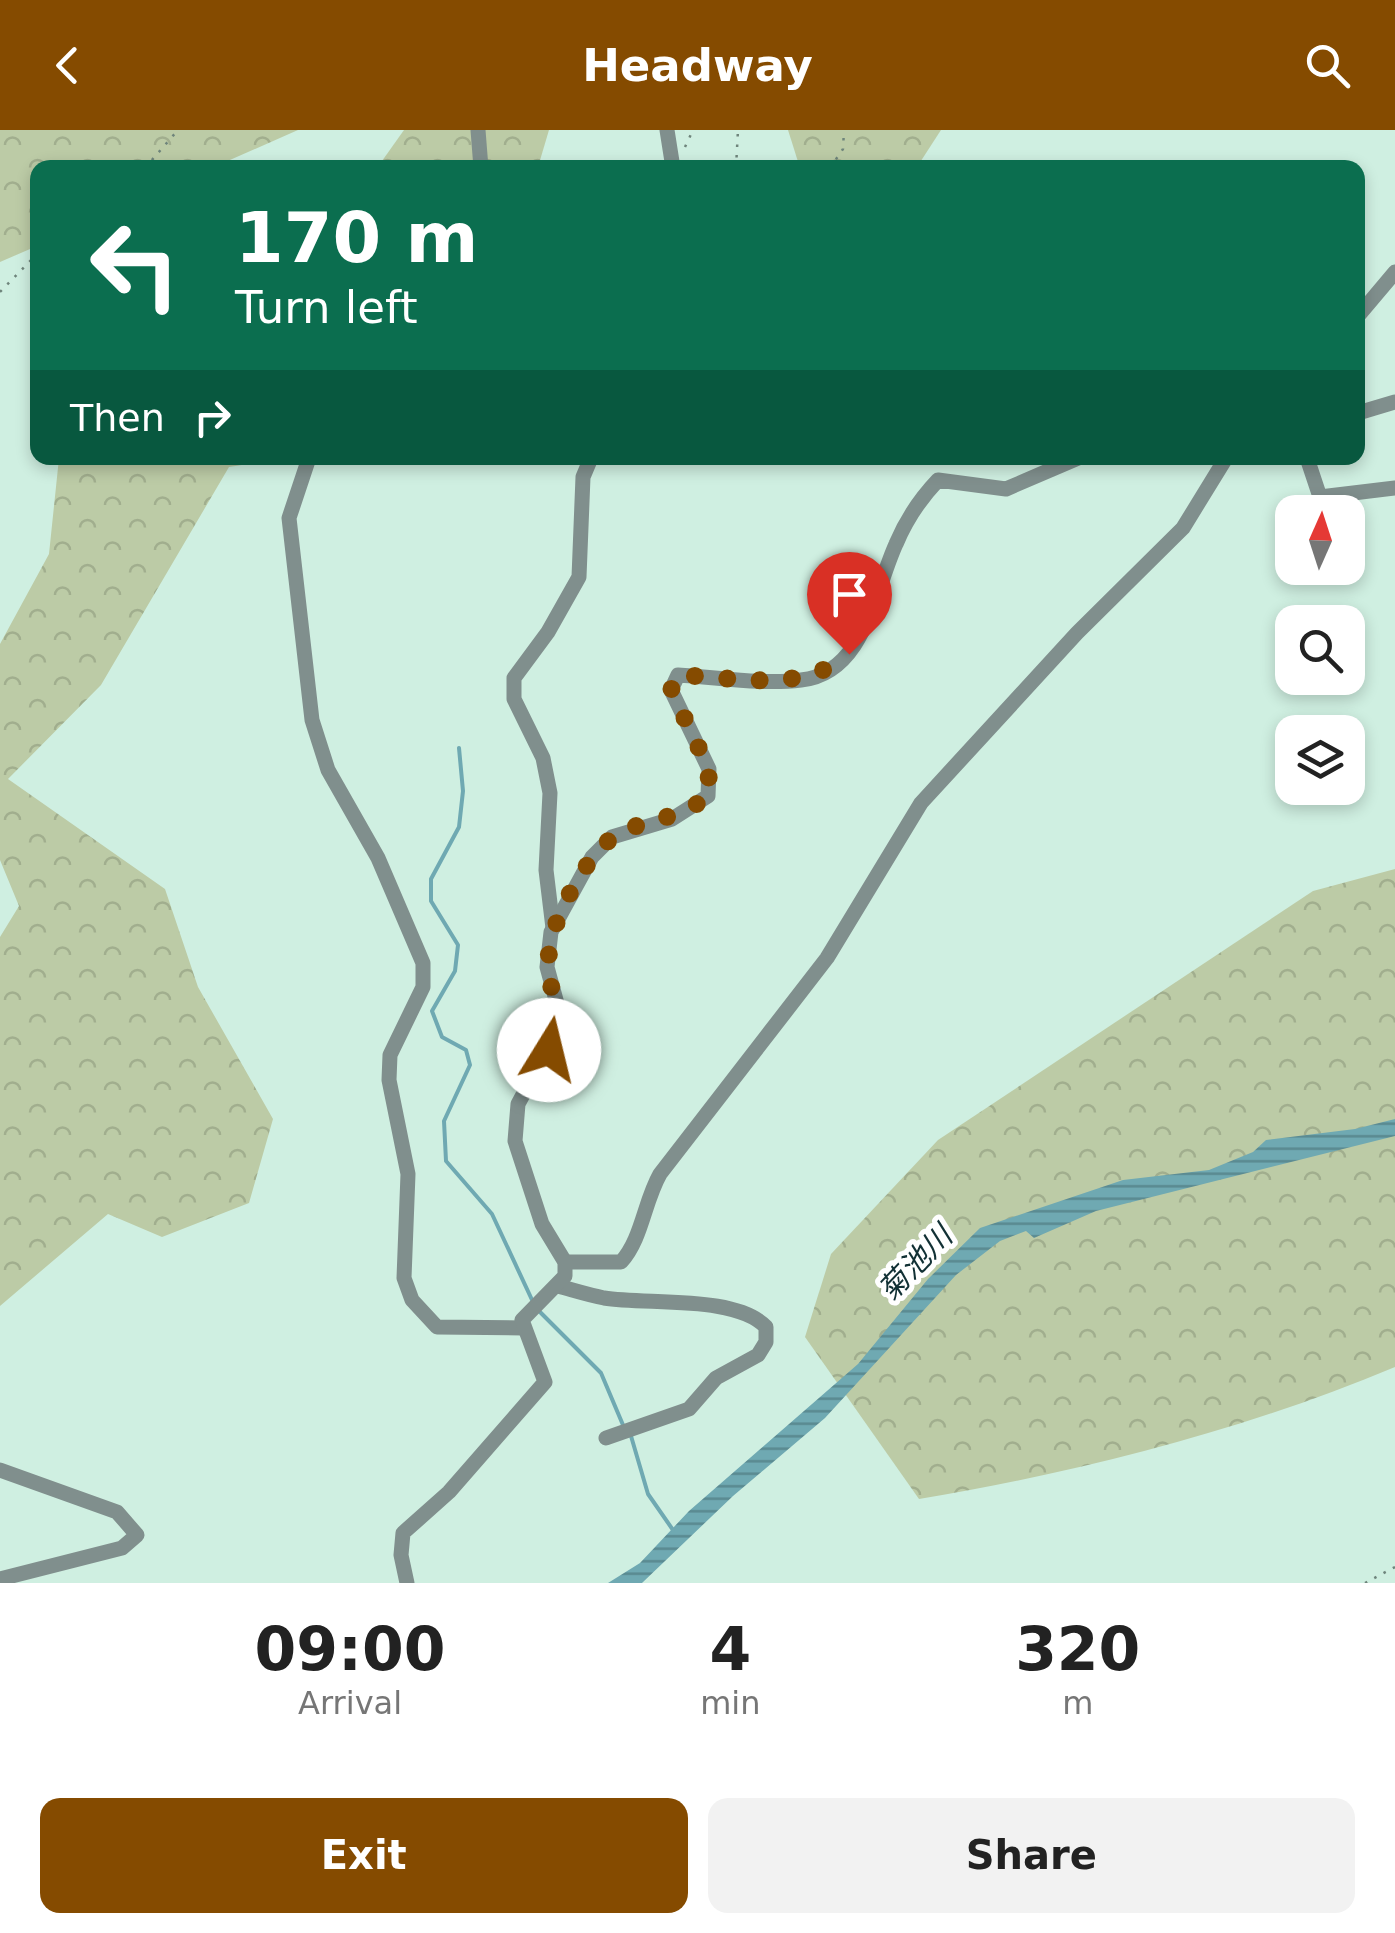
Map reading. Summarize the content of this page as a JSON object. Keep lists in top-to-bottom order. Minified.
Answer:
{"water":["菊池川"],"north":"top","page":{"header":"Headway","turn":["170 m","Turn left"],"then":"Then","eta":["09:00","Arrival","4","min","320","m"],"buttons":["Exit","Share"]}}
